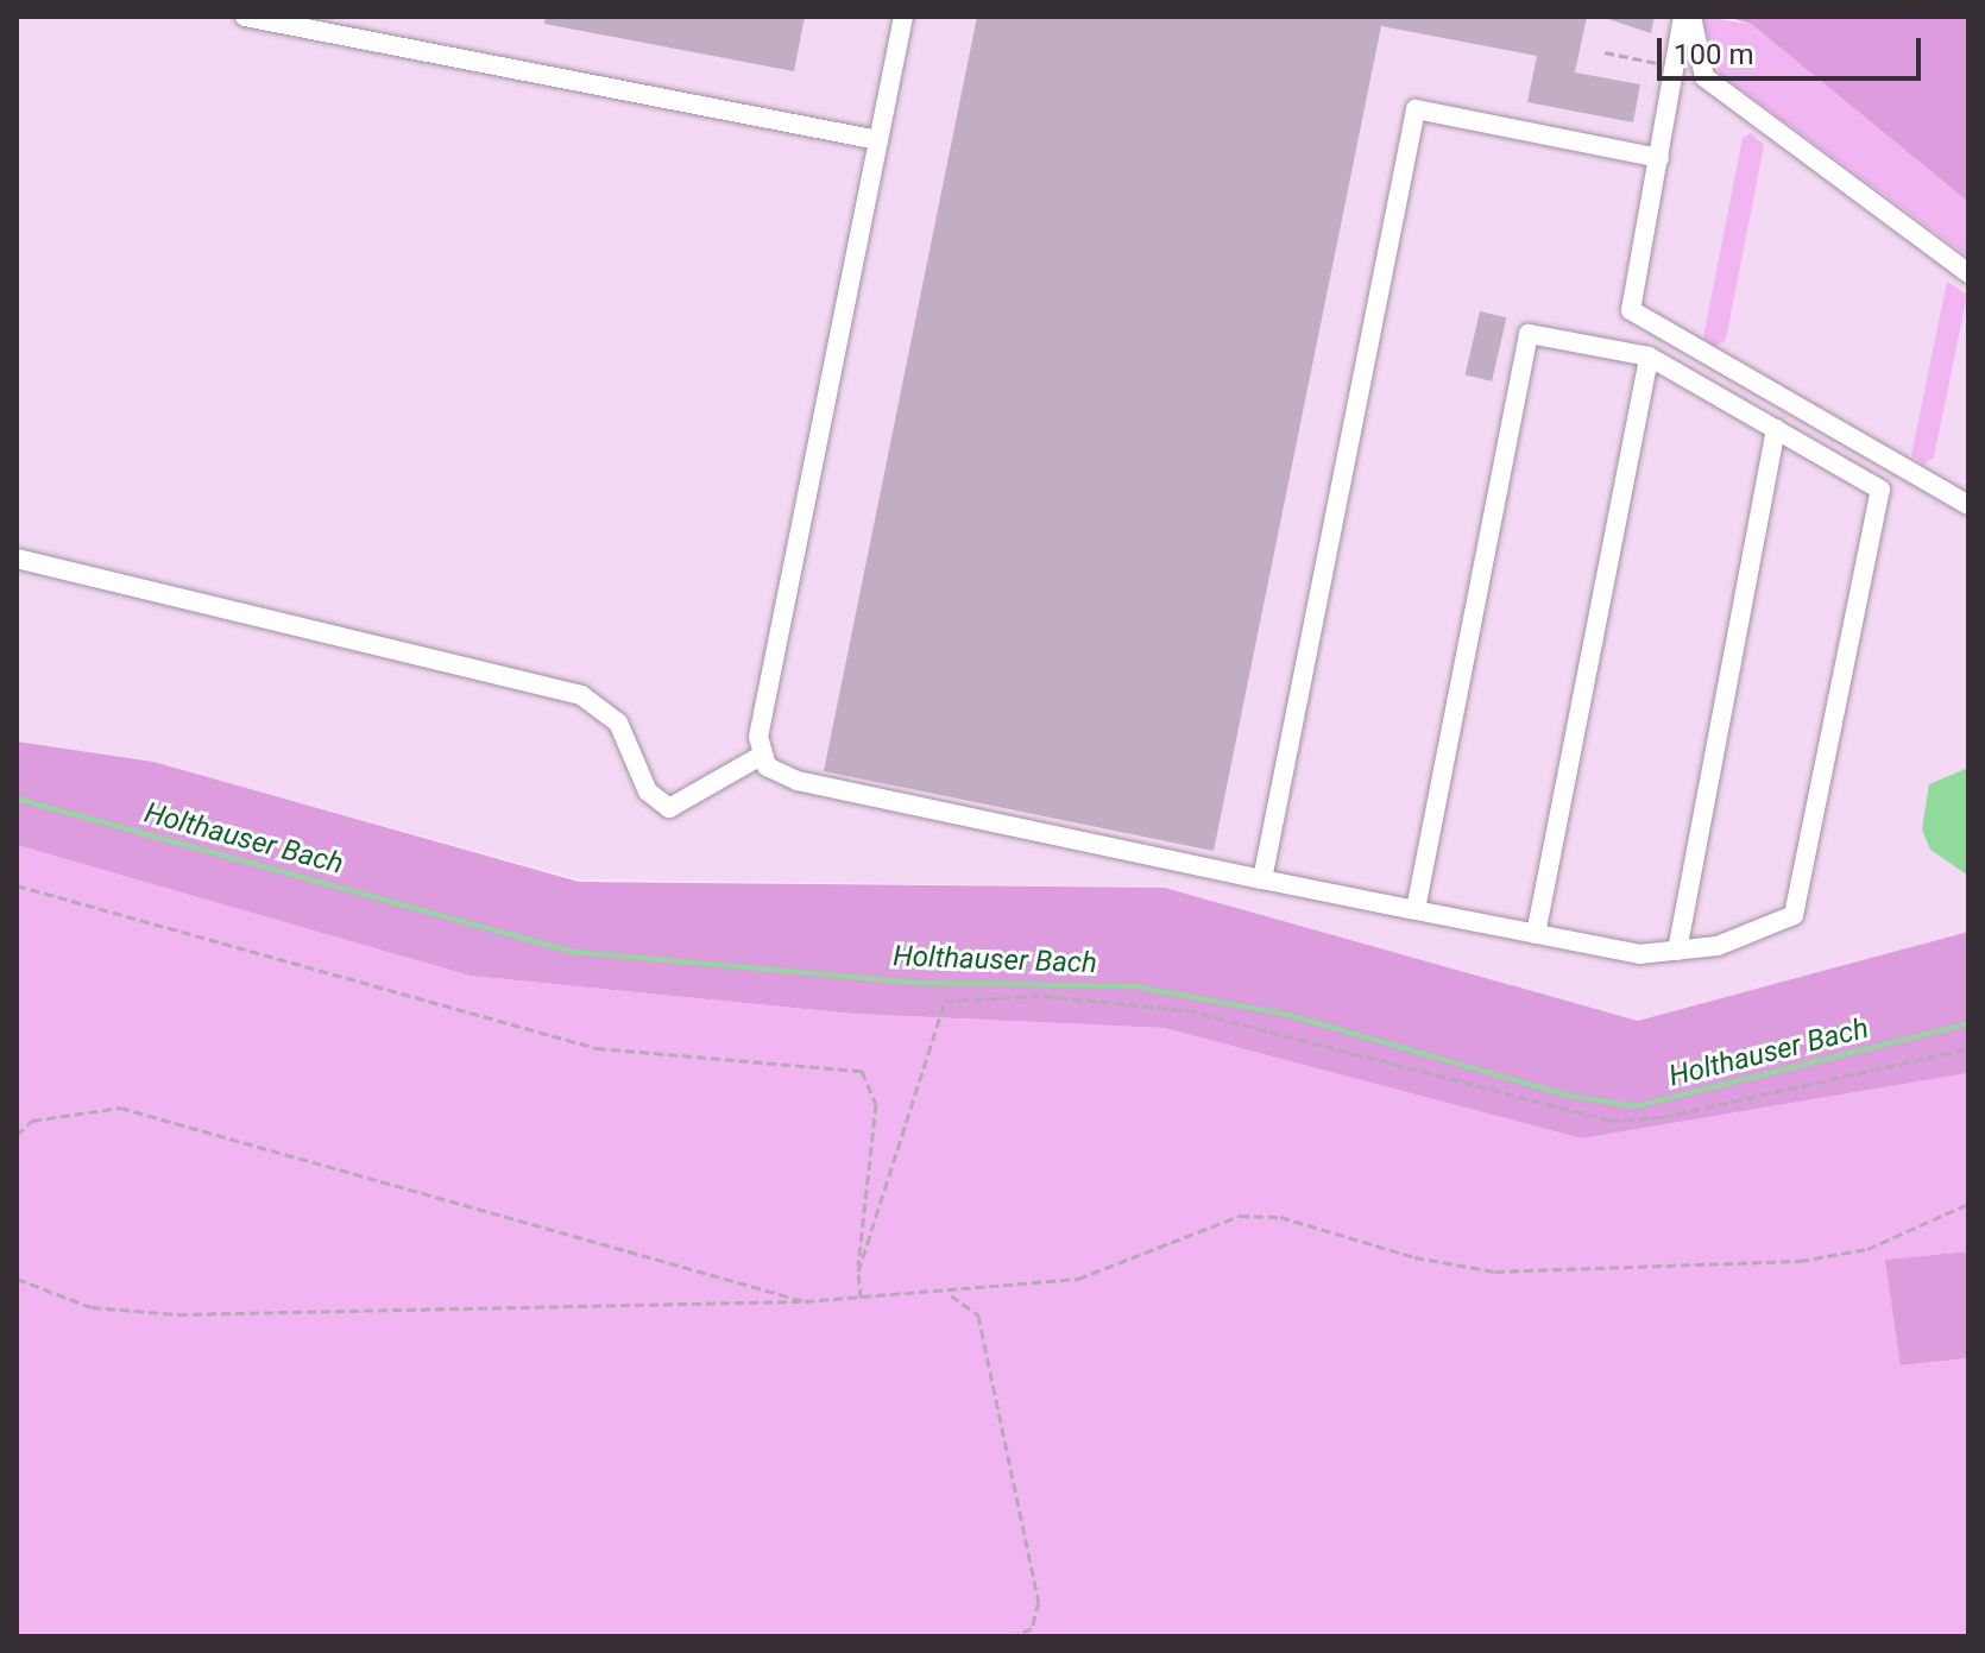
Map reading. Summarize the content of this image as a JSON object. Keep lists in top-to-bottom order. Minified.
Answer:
{"water":["Holthauser Bach"],"scale_bar":"100 m"}
